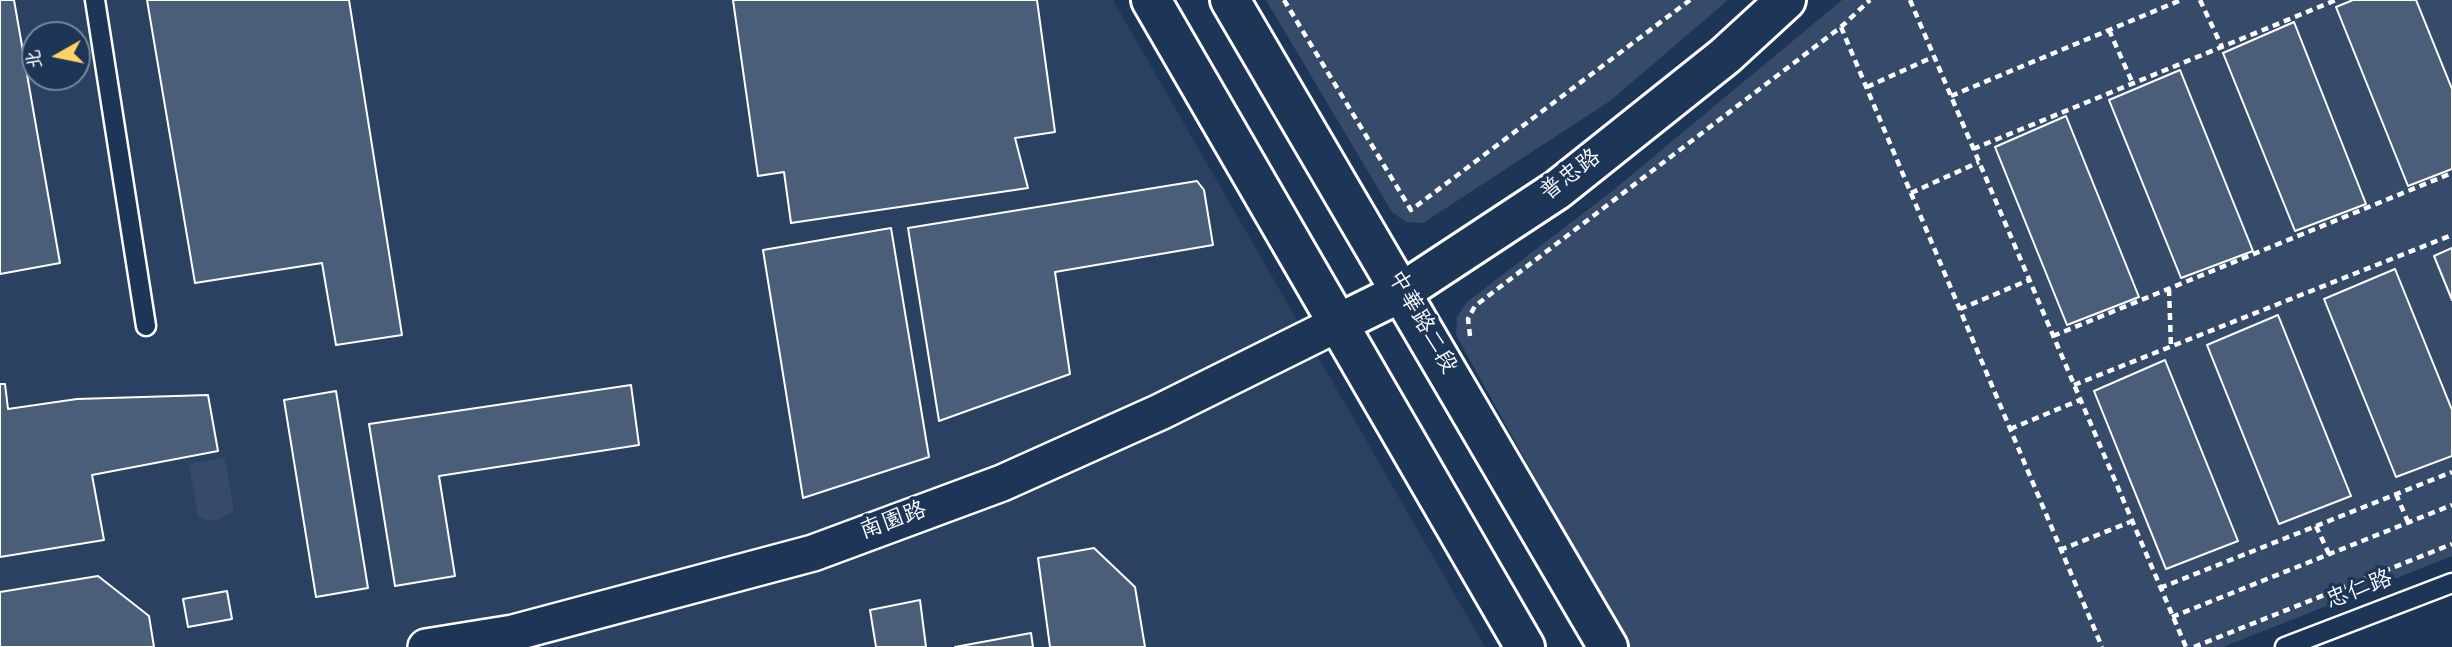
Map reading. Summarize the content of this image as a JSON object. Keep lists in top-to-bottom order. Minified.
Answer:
{"streets":{"main road":["普忠路","中華路二段"],"street":["南園路"],"lane":["忠仁路"]},"crossings":[["普忠路","中華路二段"],["普忠路","南園路"]],"north":"left"}
